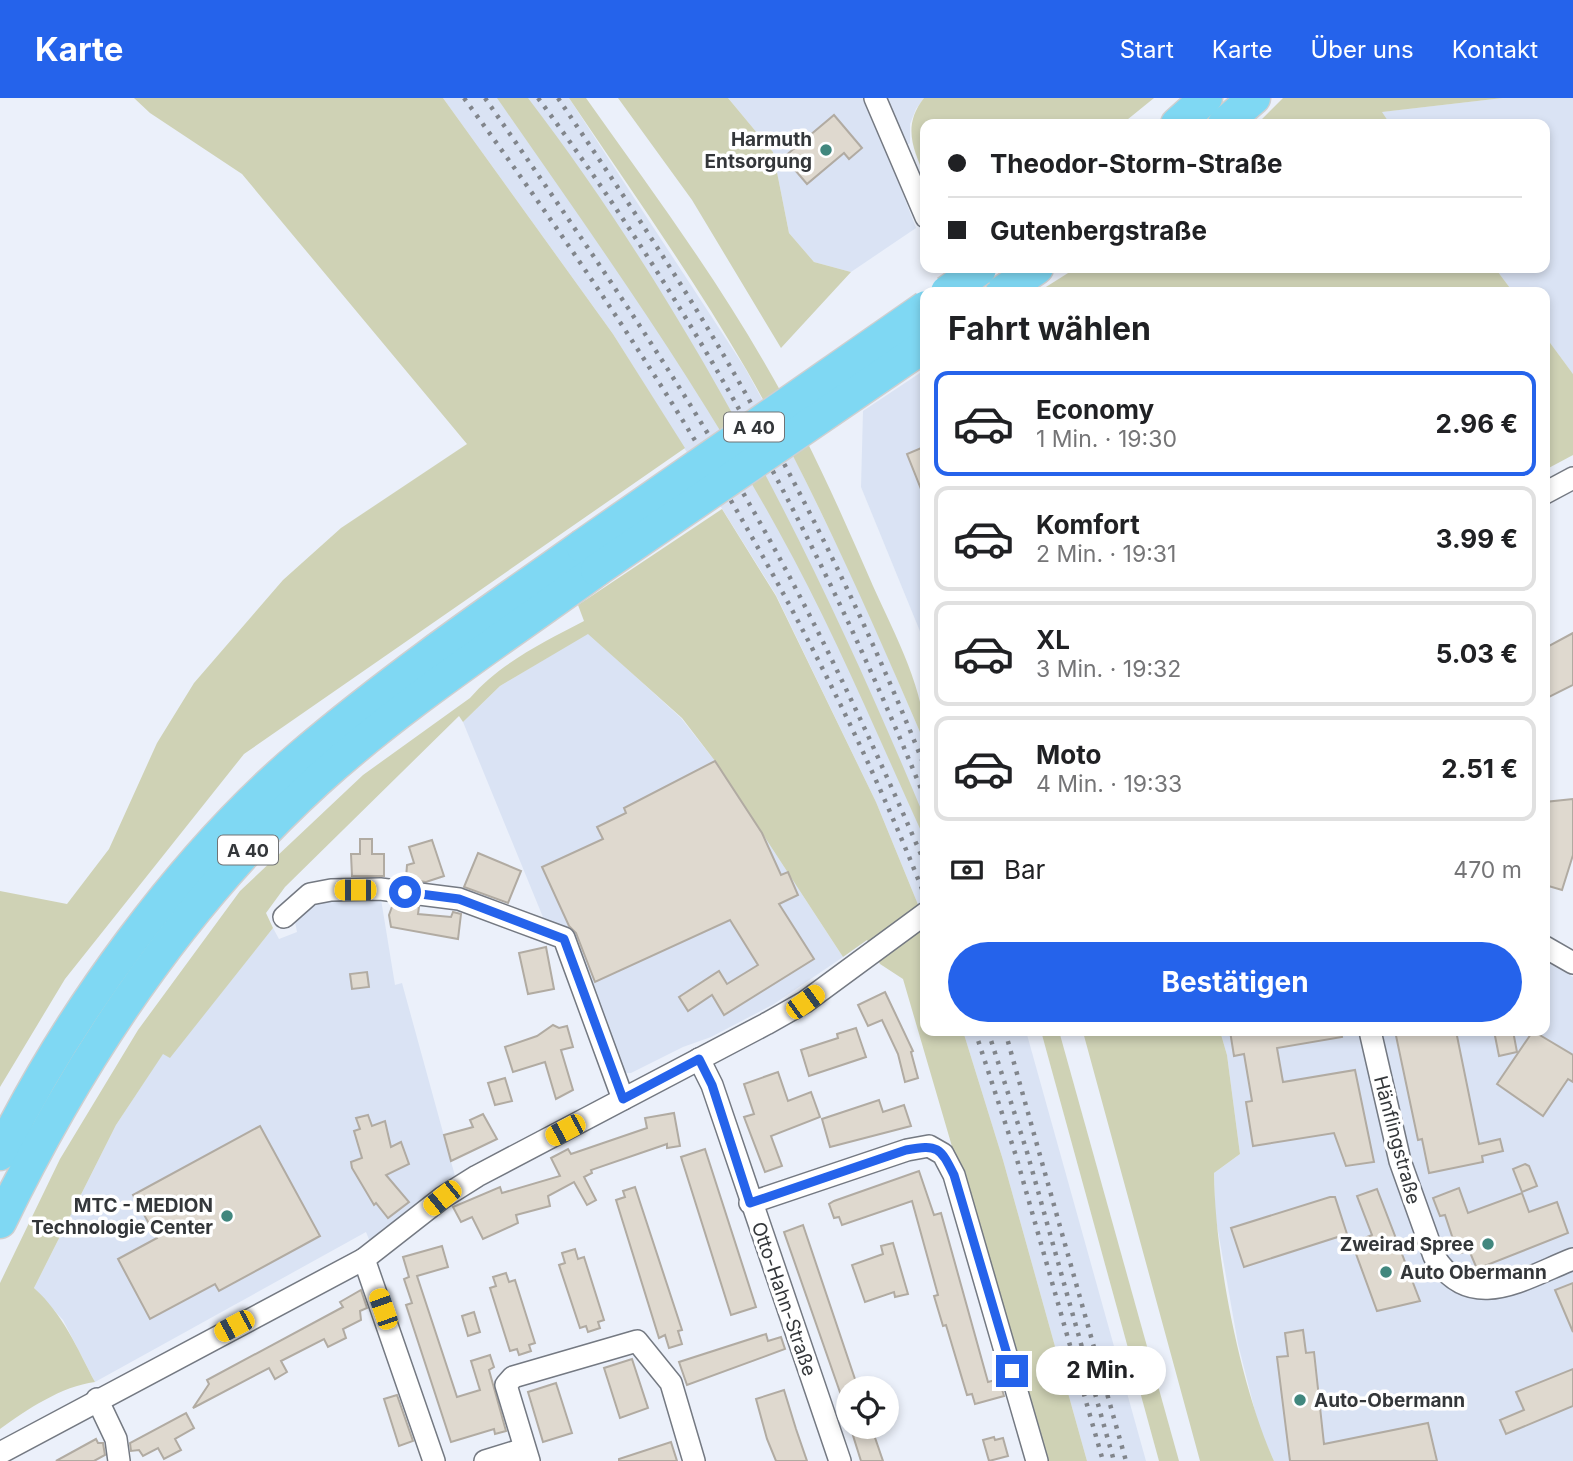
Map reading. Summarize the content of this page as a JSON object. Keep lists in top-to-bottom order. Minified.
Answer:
{"streets":{"highway":["A 40"],"street":["Hänflingstraße","Otto-Hahn-Straße"]},"places":["Harmuth Entsorgung","MTC - MEDION Technologie Center","Zweirad Spree","Auto Obermann","Auto-Obermann"],"page":{"header":"Karte","nav":["Start","Karte","Über uns","Kontakt"],"banner":["Theodor-Storm-Straße","Gutenbergstraße"],"heading":"Fahrt wählen","list":[{"name":"Economy","note":"1 Min. · 19:30","value":"2.96 €"},{"name":"Komfort","note":"2 Min. · 19:31","value":"3.99 €"},{"name":"XL","note":"3 Min. · 19:32","value":"5.03 €"},{"name":"Moto","note":"4 Min. · 19:33","value":"2.51 €"}],"pay":["Bar","470 m"],"buttons":"Bestätigen","bubble":"2 Min."}}
